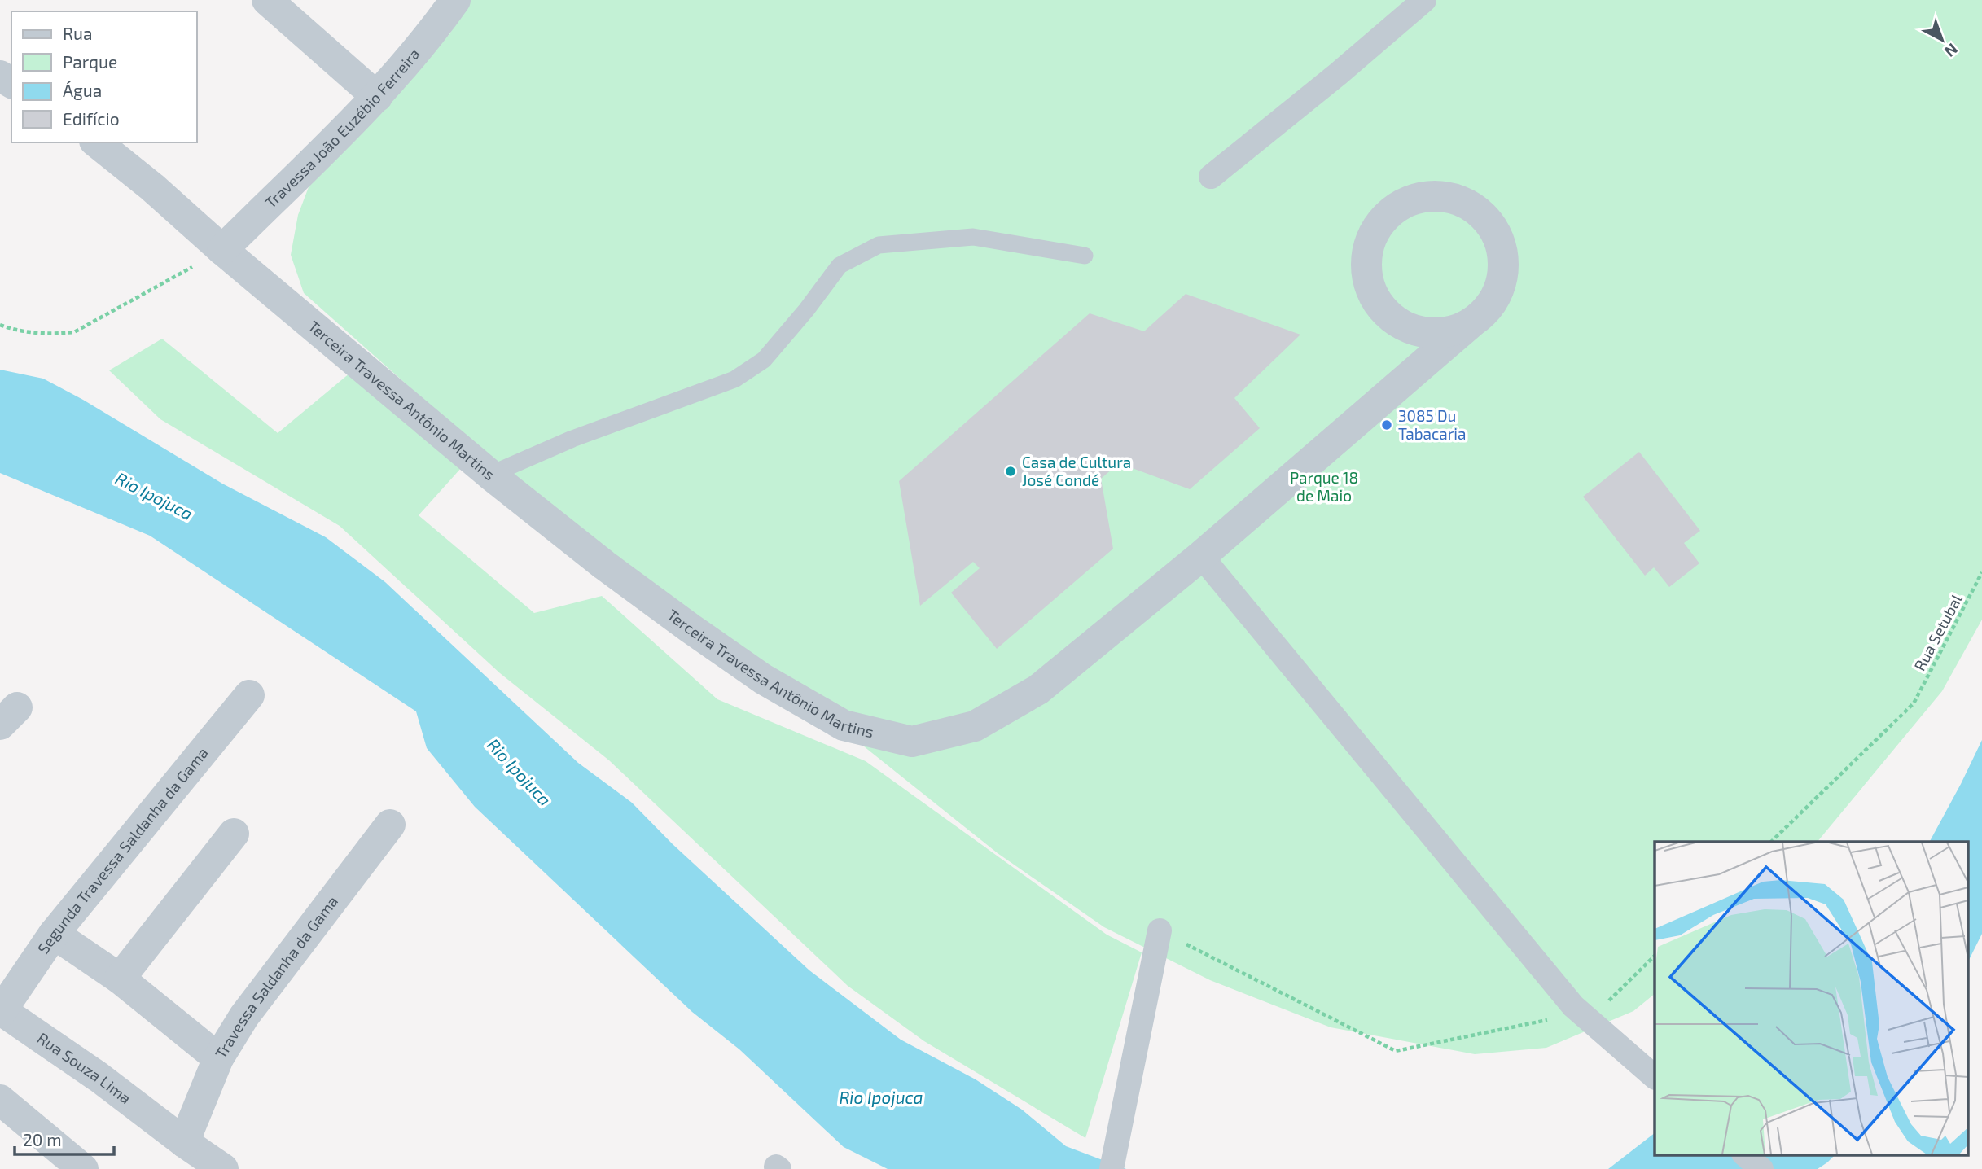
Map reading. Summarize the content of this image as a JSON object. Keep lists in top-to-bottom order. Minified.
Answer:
{"streets":{"street":["Travessa João Euzébio Ferreira","Terceira Travessa Antônio Martins","Segunda Travessa Saldanha da Gama","Travessa Saldanha da Gama","Rua Souza Lima"],"path":["Rua Setubal"]},"crossings":[["Travessa João Euzébio Ferreira","Terceira Travessa Antônio Martins"],["Segunda Travessa Saldanha da Gama","Rua Souza Lima"],["Travessa Saldanha da Gama","Rua Souza Lima"]],"water":["Rio Ipojuca"],"parks":["Parque 18 de Maio"],"places":["3085 Du Tabacaria","Casa de Cultura José Condé"],"legend":["Rua","Parque","Água","Edifício"],"scale_bar":"20 m","north":"bottom right"}
